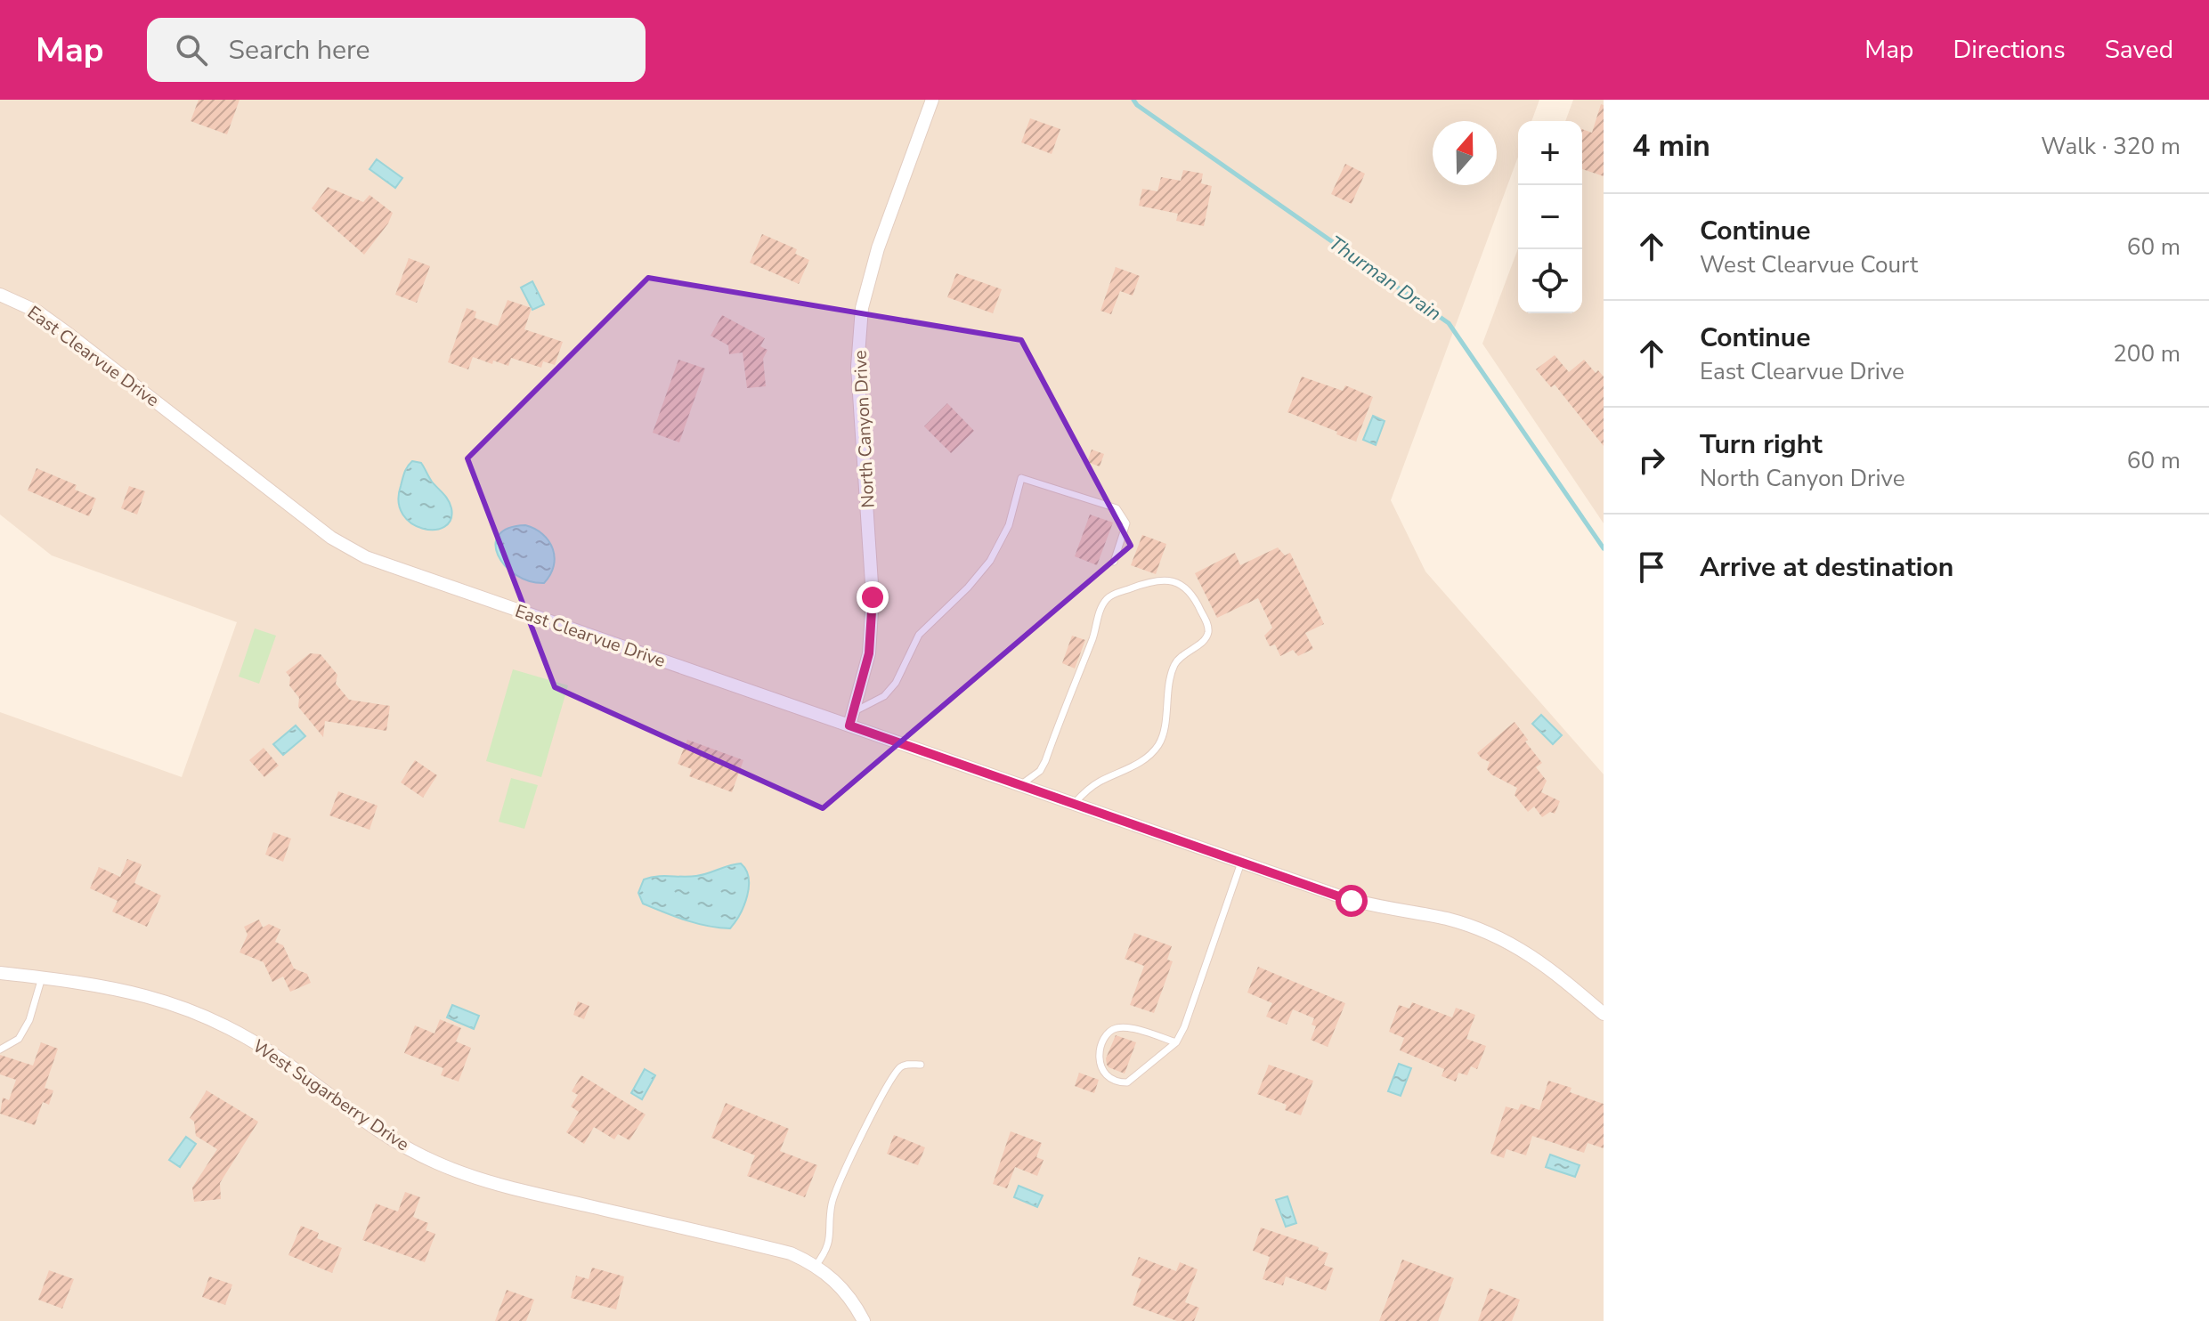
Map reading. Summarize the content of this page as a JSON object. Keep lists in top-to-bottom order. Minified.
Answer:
{"streets":{"street":["East Clearvue Drive","North Canyon Drive","West Sugarberry Drive"]},"crossings":[["East Clearvue Drive","North Canyon Drive"]],"water":["Thurman Drain"],"north":"top","page":{"header":"Map","search":"Search here","nav":["Map","Directions","Saved"],"heading":["4 min","Walk · 320 m"],"map_buttons":["+","−"],"list":[["Continue","West Clearvue Court","60 m"],["Continue","East Clearvue Drive","200 m"],["Turn right","North Canyon Drive","60 m"],"Arrive at destination"]}}
